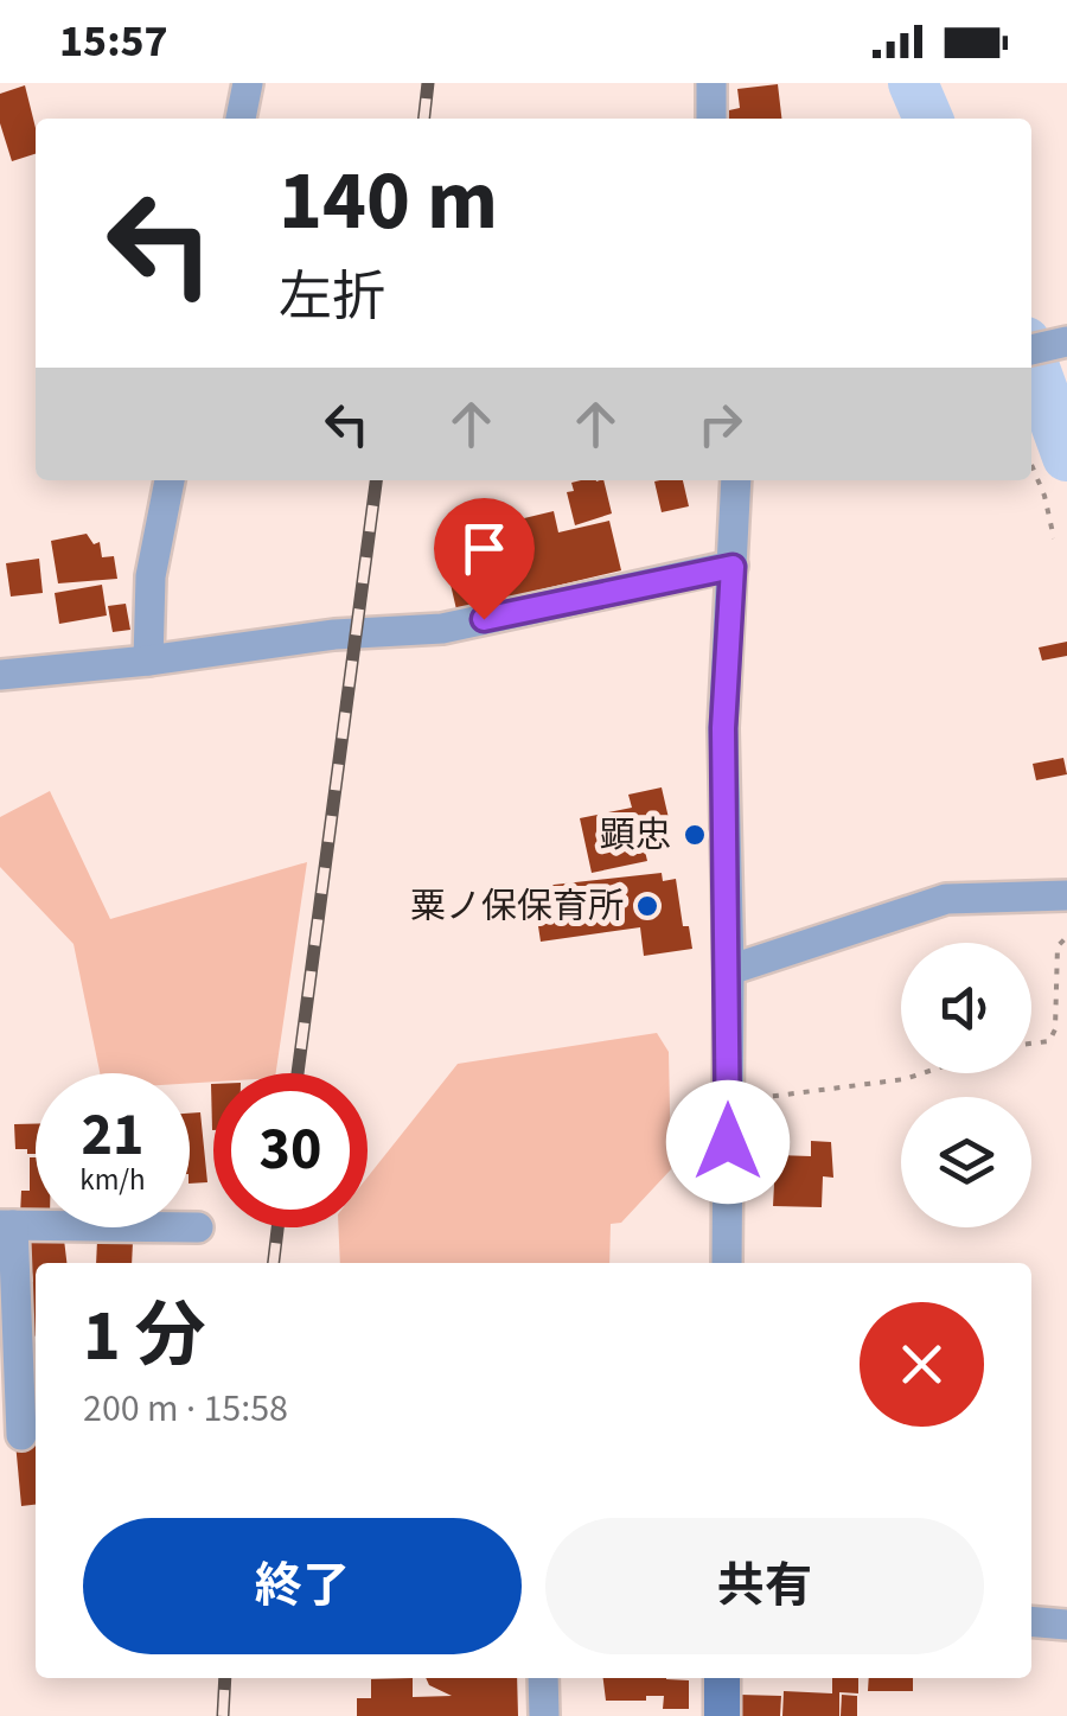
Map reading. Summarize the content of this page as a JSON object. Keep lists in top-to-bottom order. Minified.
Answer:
{"places":["顕忠","粟ノ保保育所"],"page":{"status":"15:57","turn":["140 m","左折"],"speed":"21 km/h","limit":"30","heading":["1 分","200 m · 15:58"],"buttons":["終了","共有"]}}
